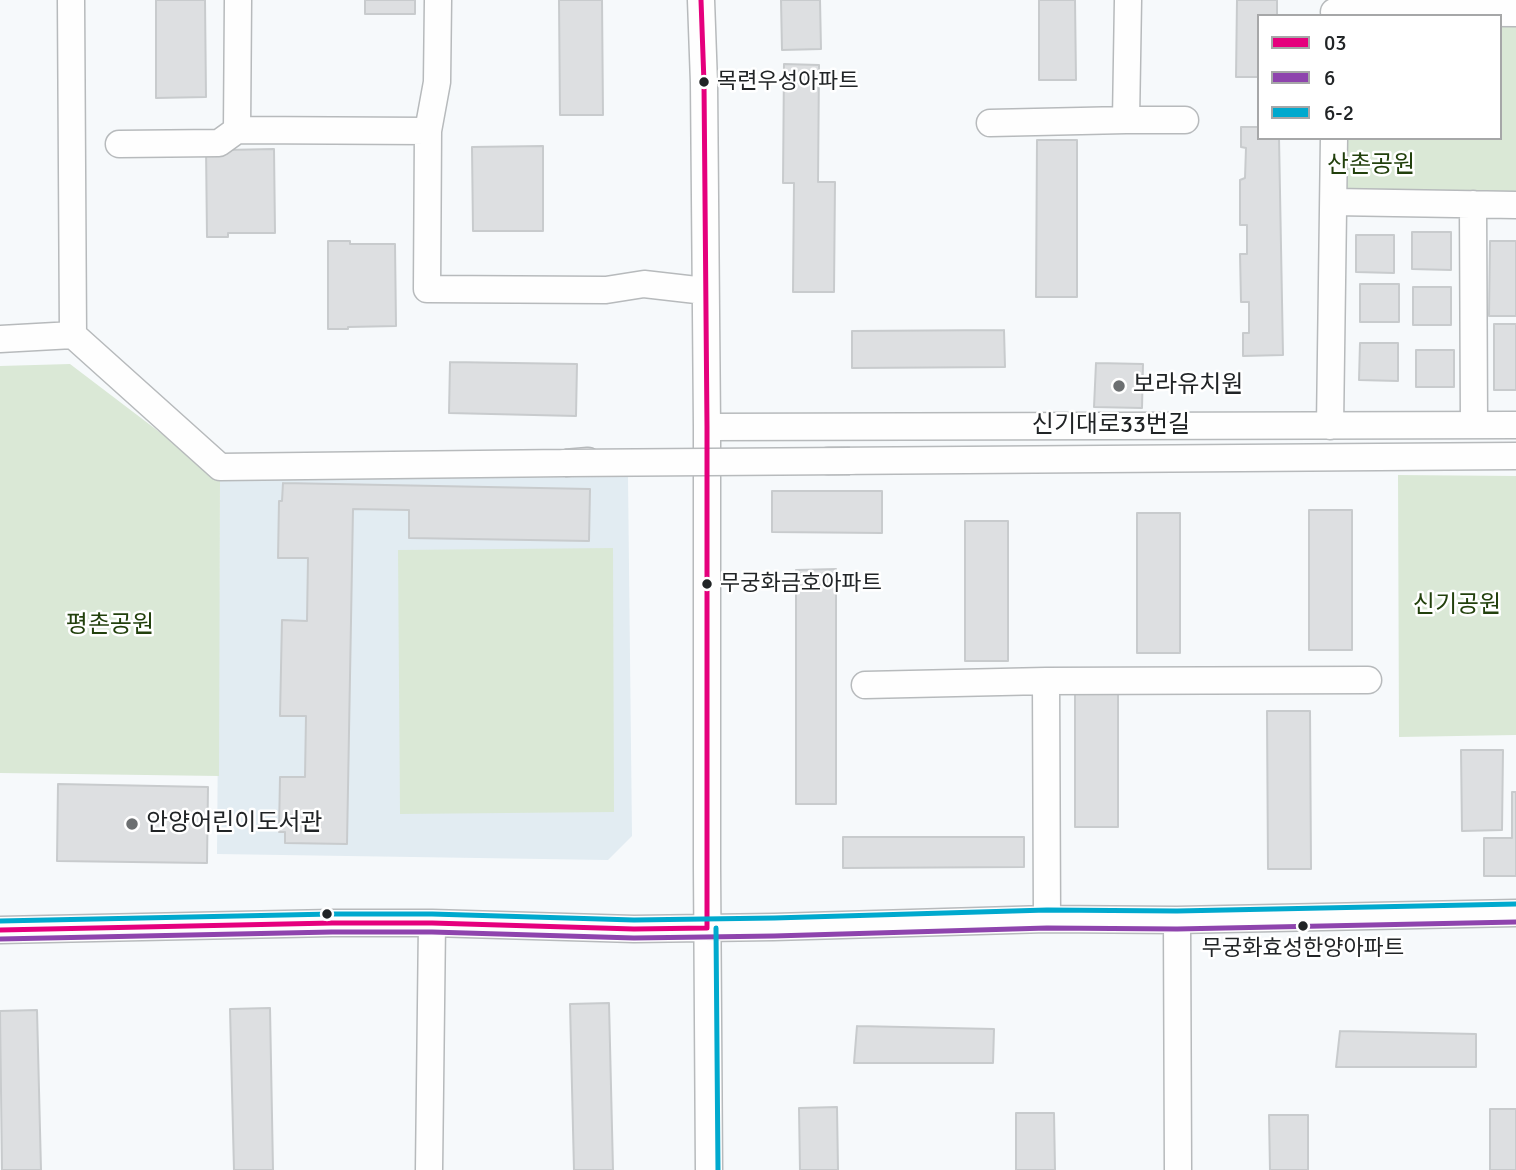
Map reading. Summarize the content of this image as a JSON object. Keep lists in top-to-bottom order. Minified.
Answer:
{"streets":{"street":["신기대로33번길"]},"parks":["산촌공원","신기공원","평촌공원"],"places":["목련우성아파트","보라유치원","무궁화금호아파트","안양어린이도서관","무궁화효성한양아파트"],"lines":["transit line 03","transit line 6-2","transit line 6"],"legend":["03","6","6-2"]}
